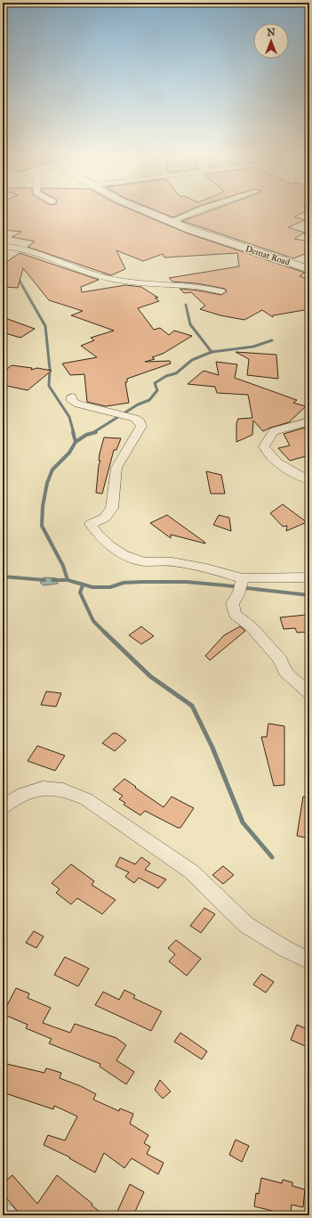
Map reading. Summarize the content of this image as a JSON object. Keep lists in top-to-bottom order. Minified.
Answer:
{"streets":{"street":["Demat Road"]},"north":"top"}
